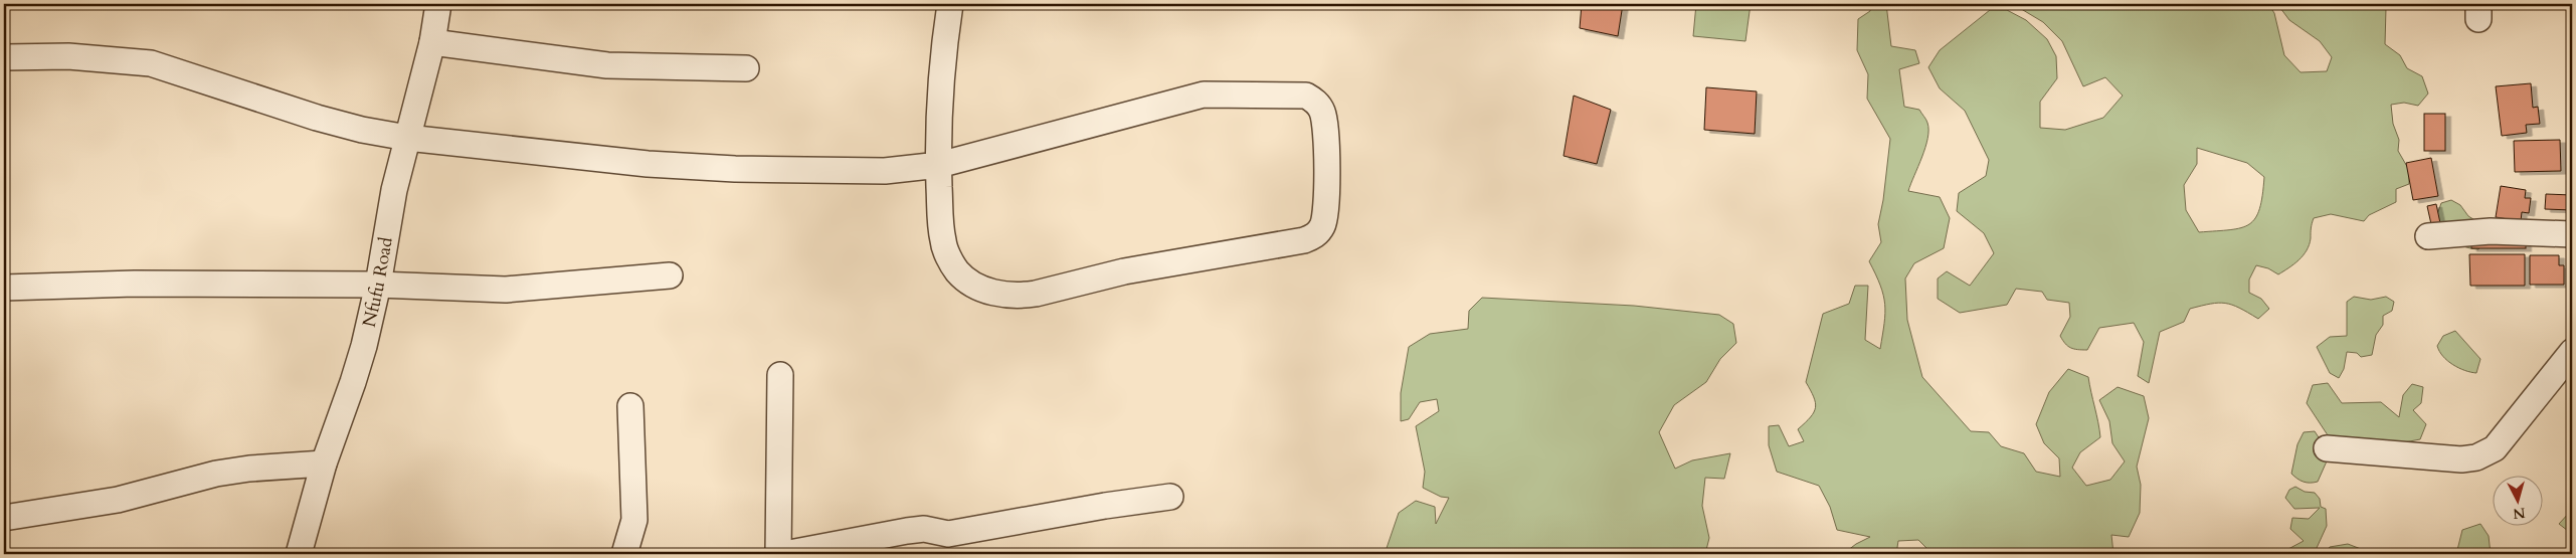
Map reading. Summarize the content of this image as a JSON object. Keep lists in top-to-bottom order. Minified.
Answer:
{"streets":{"street":["Nfufu Road"]},"north":"bottom"}
